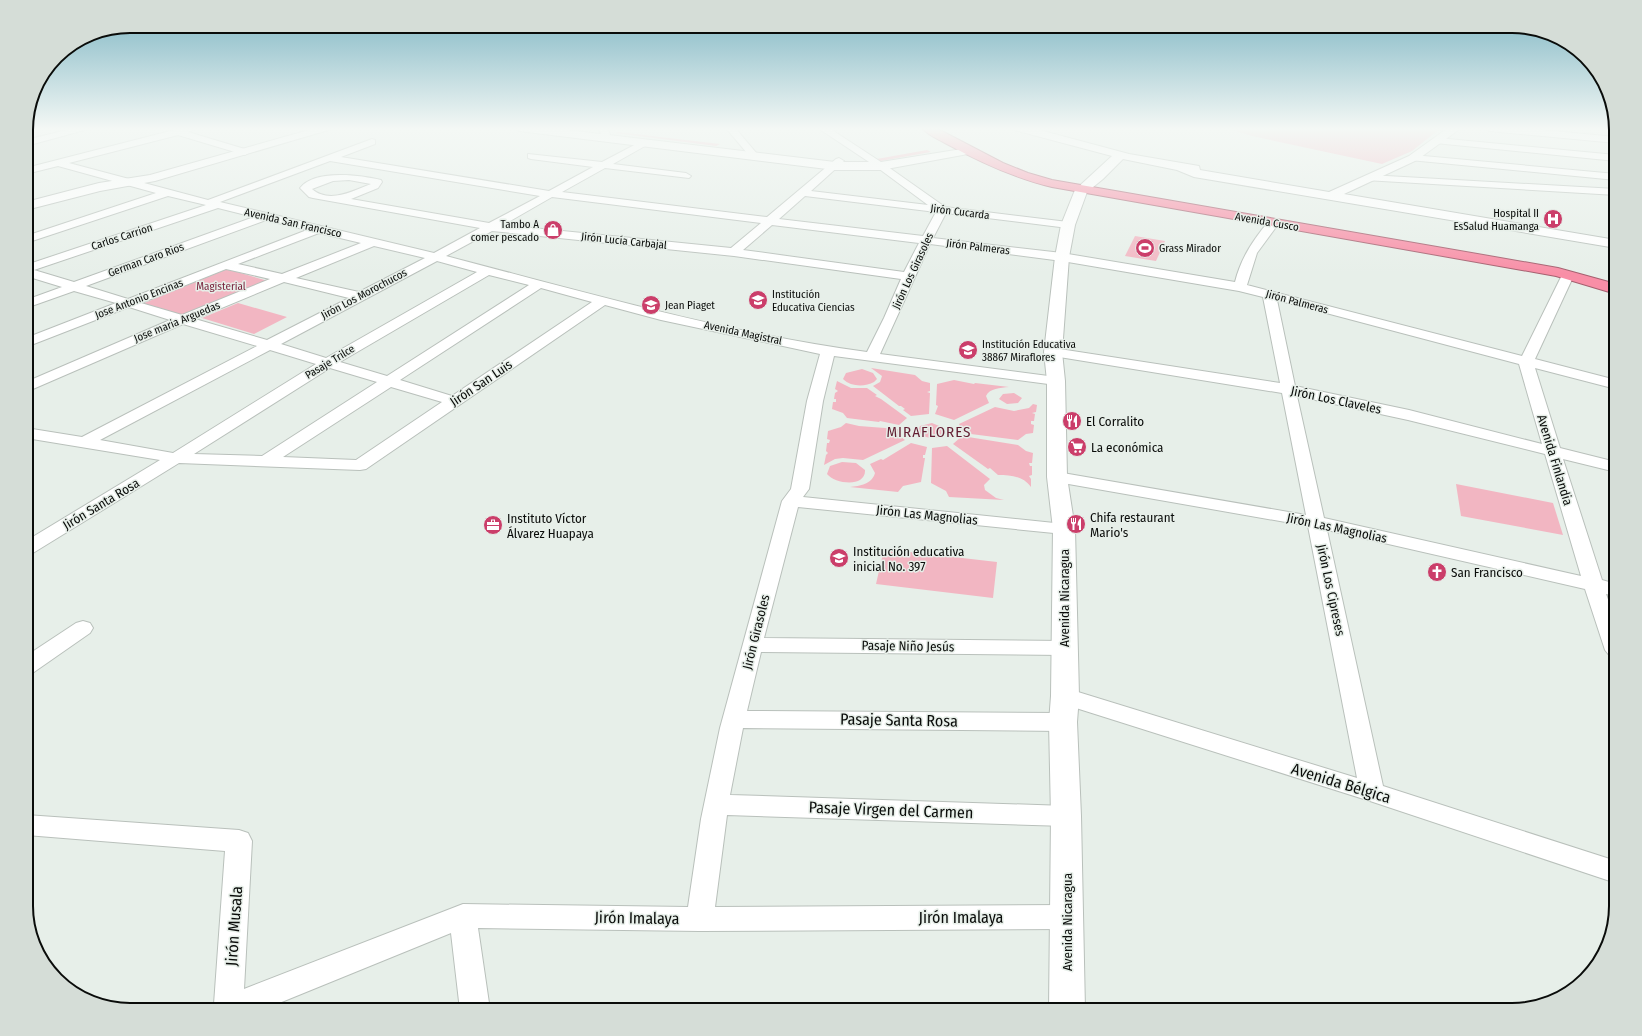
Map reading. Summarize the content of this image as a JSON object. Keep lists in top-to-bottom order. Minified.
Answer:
{"streets":{"highway":["Avenida Cusco"],"street":["Jirón Cucarda","Avenida San Francisco","Carlos Carrion","Jirón Lucía Carbajal","Jirón Palmeras","German Caro Rios","Jirón Los Girasoles","Jirón Los Morochucos","Jose Antonio Encinas","Jose maria Arguedas","Avenida Magistral","Pasaje Trilce","Jirón San Luis","Jirón Los Claveles","Avenida Finlandia","Jirón Santa Rosa","Jirón Las Magnolias","Jirón Los Cipreses","Avenida Nicaragua","Jirón Girasoles","Pasaje Niño Jesús","Pasaje Santa Rosa","Avenida Bélgica","Pasaje Virgen del Carmen","Jirón Imalaya","Jirón Musala"]},"crossings":[["Jirón Cucarda","Jirón Los Girasoles"],["Jirón Cucarda","Avenida Nicaragua"],["Avenida Cusco","Avenida Nicaragua"],["Avenida San Francisco","Carlos Carrion"],["Avenida San Francisco","German Caro Rios"],["Avenida San Francisco","Jirón Los Morochucos"],["Avenida San Francisco","Jose Antonio Encinas"],["Avenida San Francisco","Jose maria Arguedas"],["Avenida San Francisco","Avenida Magistral"],["Jirón Lucía Carbajal","Jirón Los Girasoles"],["Jirón Lucía Carbajal","Jirón Los Morochucos"],["Jirón Palmeras","Jirón Los Girasoles"],["Jirón Palmeras","Jirón Los Morochucos"],["Jirón Palmeras","Avenida Finlandia"],["Jirón Palmeras","Jirón Los Cipreses"],["Jirón Palmeras","Avenida Nicaragua"],["Jirón Los Girasoles","Avenida Magistral"],["Jirón Los Morochucos","Avenida Magistral"],["Avenida Magistral","Pasaje Trilce"],["Avenida Magistral","Jirón San Luis"],["Avenida Magistral","Avenida Nicaragua"],["Avenida Magistral","Jirón Girasoles"],["Pasaje Trilce","Jirón Santa Rosa"],["Jirón Los Claveles","Avenida Finlandia"],["Jirón Los Claveles","Jirón Los Cipreses"],["Jirón Los Claveles","Avenida Nicaragua"],["Avenida Finlandia","Jirón Las Magnolias"],["Jirón Las Magnolias","Jirón Los Cipreses"],["Jirón Las Magnolias","Avenida Nicaragua"],["Jirón Las Magnolias","Jirón Girasoles"],["Jirón Los Cipreses","Avenida Bélgica"],["Avenida Nicaragua","Pasaje Niño Jesús"],["Avenida Nicaragua","Pasaje Santa Rosa"],["Avenida Nicaragua","Avenida Bélgica"],["Avenida Nicaragua","Pasaje Virgen del Carmen"],["Avenida Nicaragua","Jirón Imalaya"],["Jirón Girasoles","Pasaje Niño Jesús"],["Jirón Girasoles","Pasaje Santa Rosa"],["Jirón Girasoles","Pasaje Virgen del Carmen"],["Jirón Girasoles","Jirón Imalaya"],["Pasaje Santa Rosa","Avenida Bélgica"]],"districts":["MIRAFLORES"],"parks":["Magisterial"],"places":{"hospital":["Hospital II EsSalud Huamanga"],"shop":["Tambo A comer pescado"],"sports":["Grass Mirador"],"school or university":["Institución Educativa Ciencias","Jean Piaget","Institución Educativa 38867 Miraflores","Institución educativa inicial No. 397"],"restaurant":["El Corralito","Chifa restaurant Mario's"],"supermarket":["La económica"],"office":["Instituto Víctor Álvarez Huapaya"],"church":["San Francisco"]}}
